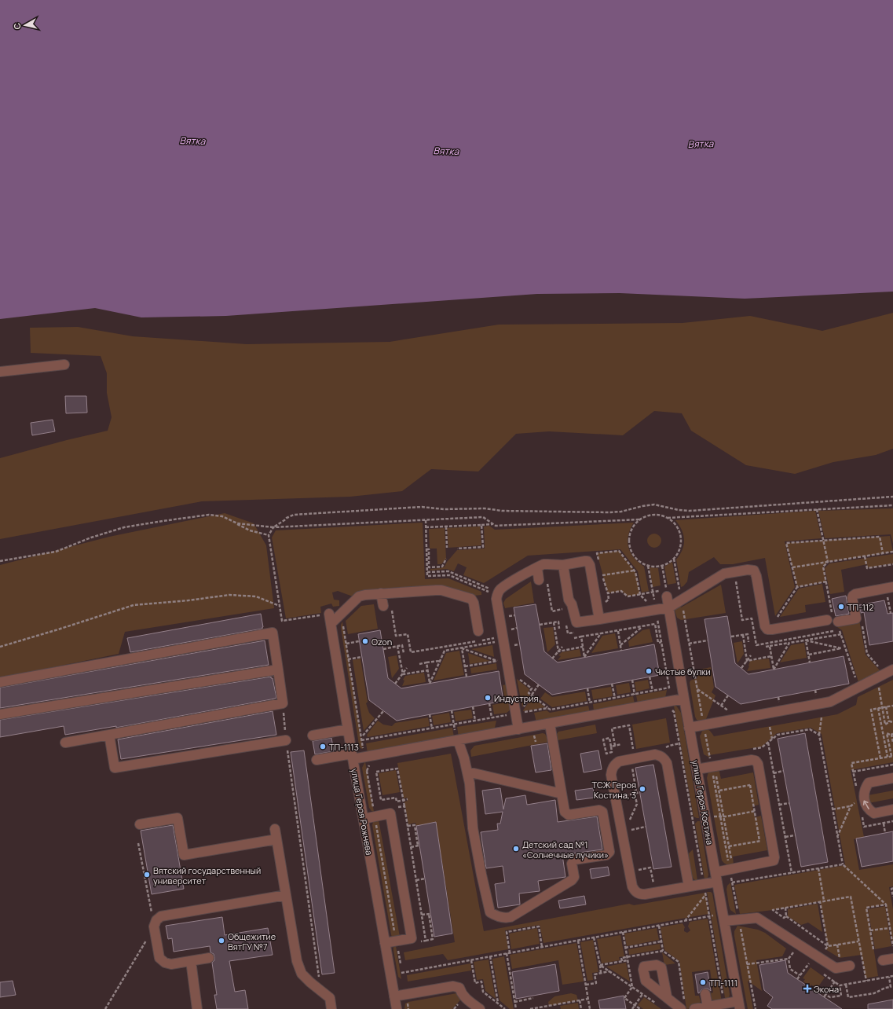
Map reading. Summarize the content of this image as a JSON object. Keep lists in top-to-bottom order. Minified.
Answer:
{"streets":{"street":["улица Героя Костина","улица Героя Рожнева"]},"water":["Вятка"],"places":{"other":["ТП-112","Ozon","Чистые булки","Индустрия","ТП-1113","ТСЖ Героя Костина, 3","Детский сад №1 «Солнечные лучики»","Вятский государственный университет","Общежитие ВятГУ №7","ТП-1111"],"health":["Экона"]},"north":"left"}
